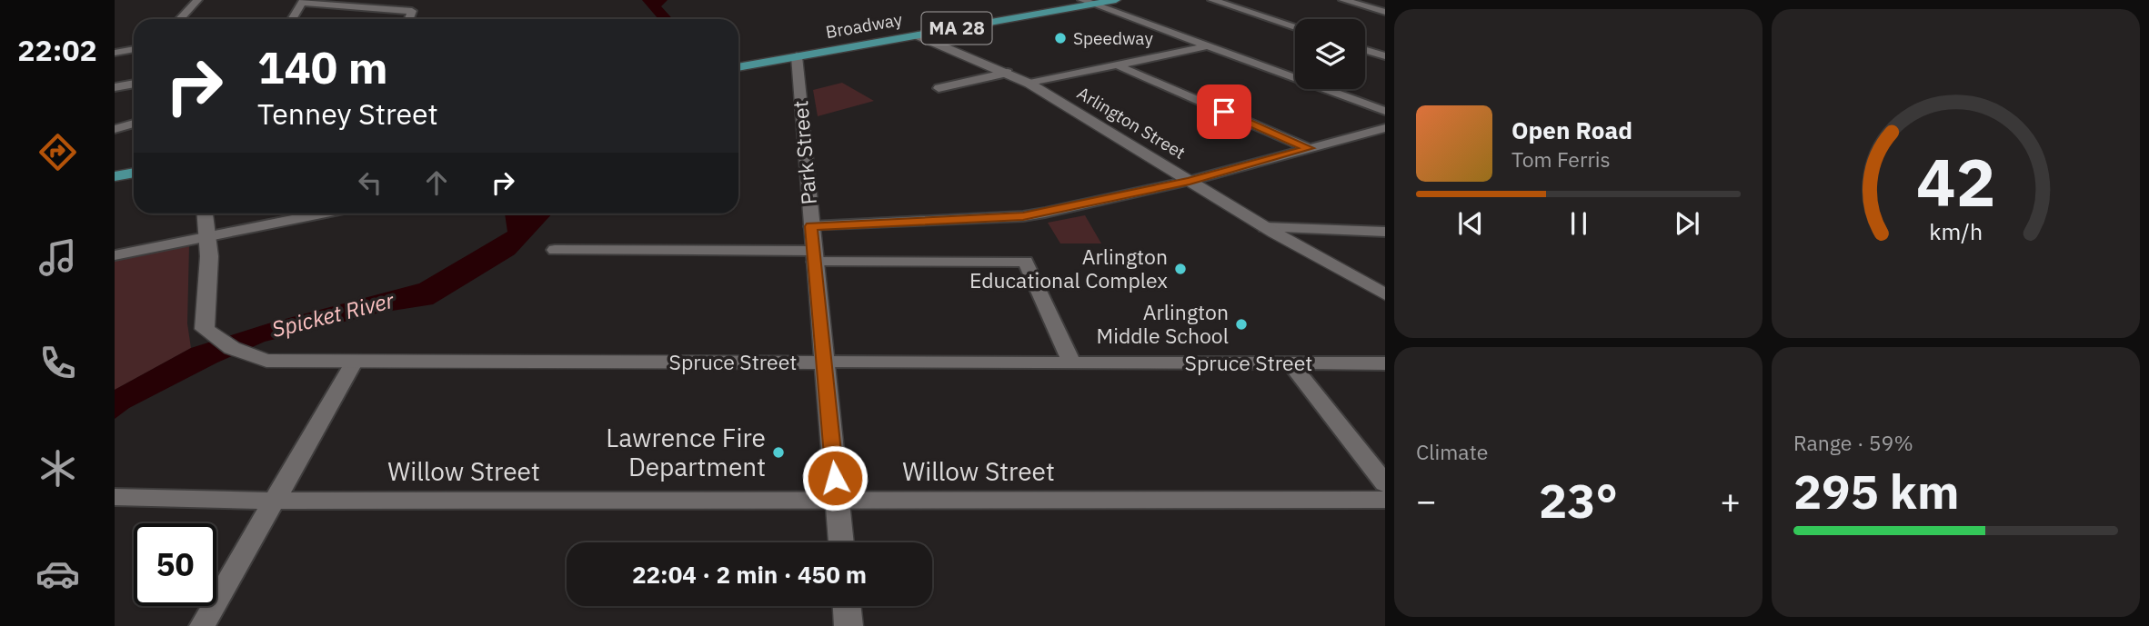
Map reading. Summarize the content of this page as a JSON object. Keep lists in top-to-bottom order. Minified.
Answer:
{"streets":{"main road":["Broadway","MA 28"],"street":["Arlington Street","Park Street","Spruce Street","Willow Street"]},"crossings":[["Broadway","Arlington Street"],["Broadway","Park Street"],["Park Street","Spruce Street"],["Park Street","Willow Street"]],"water":["Spicket River"],"places":["Speedway","Arlington Educational Complex","Arlington Middle School","Lawrence Fire Department"],"page":{"tabs":"22:02","turn":["140 m","Tenney Street"],"song":["Open Road","Tom Ferris"],"tile":["Climate",["Range · 59%","295 km"]],"heat":["−","23°","+"],"limit":"50","trip":"22:04 · 2 min · 450 m","gauge":["42","km/h"]}}
